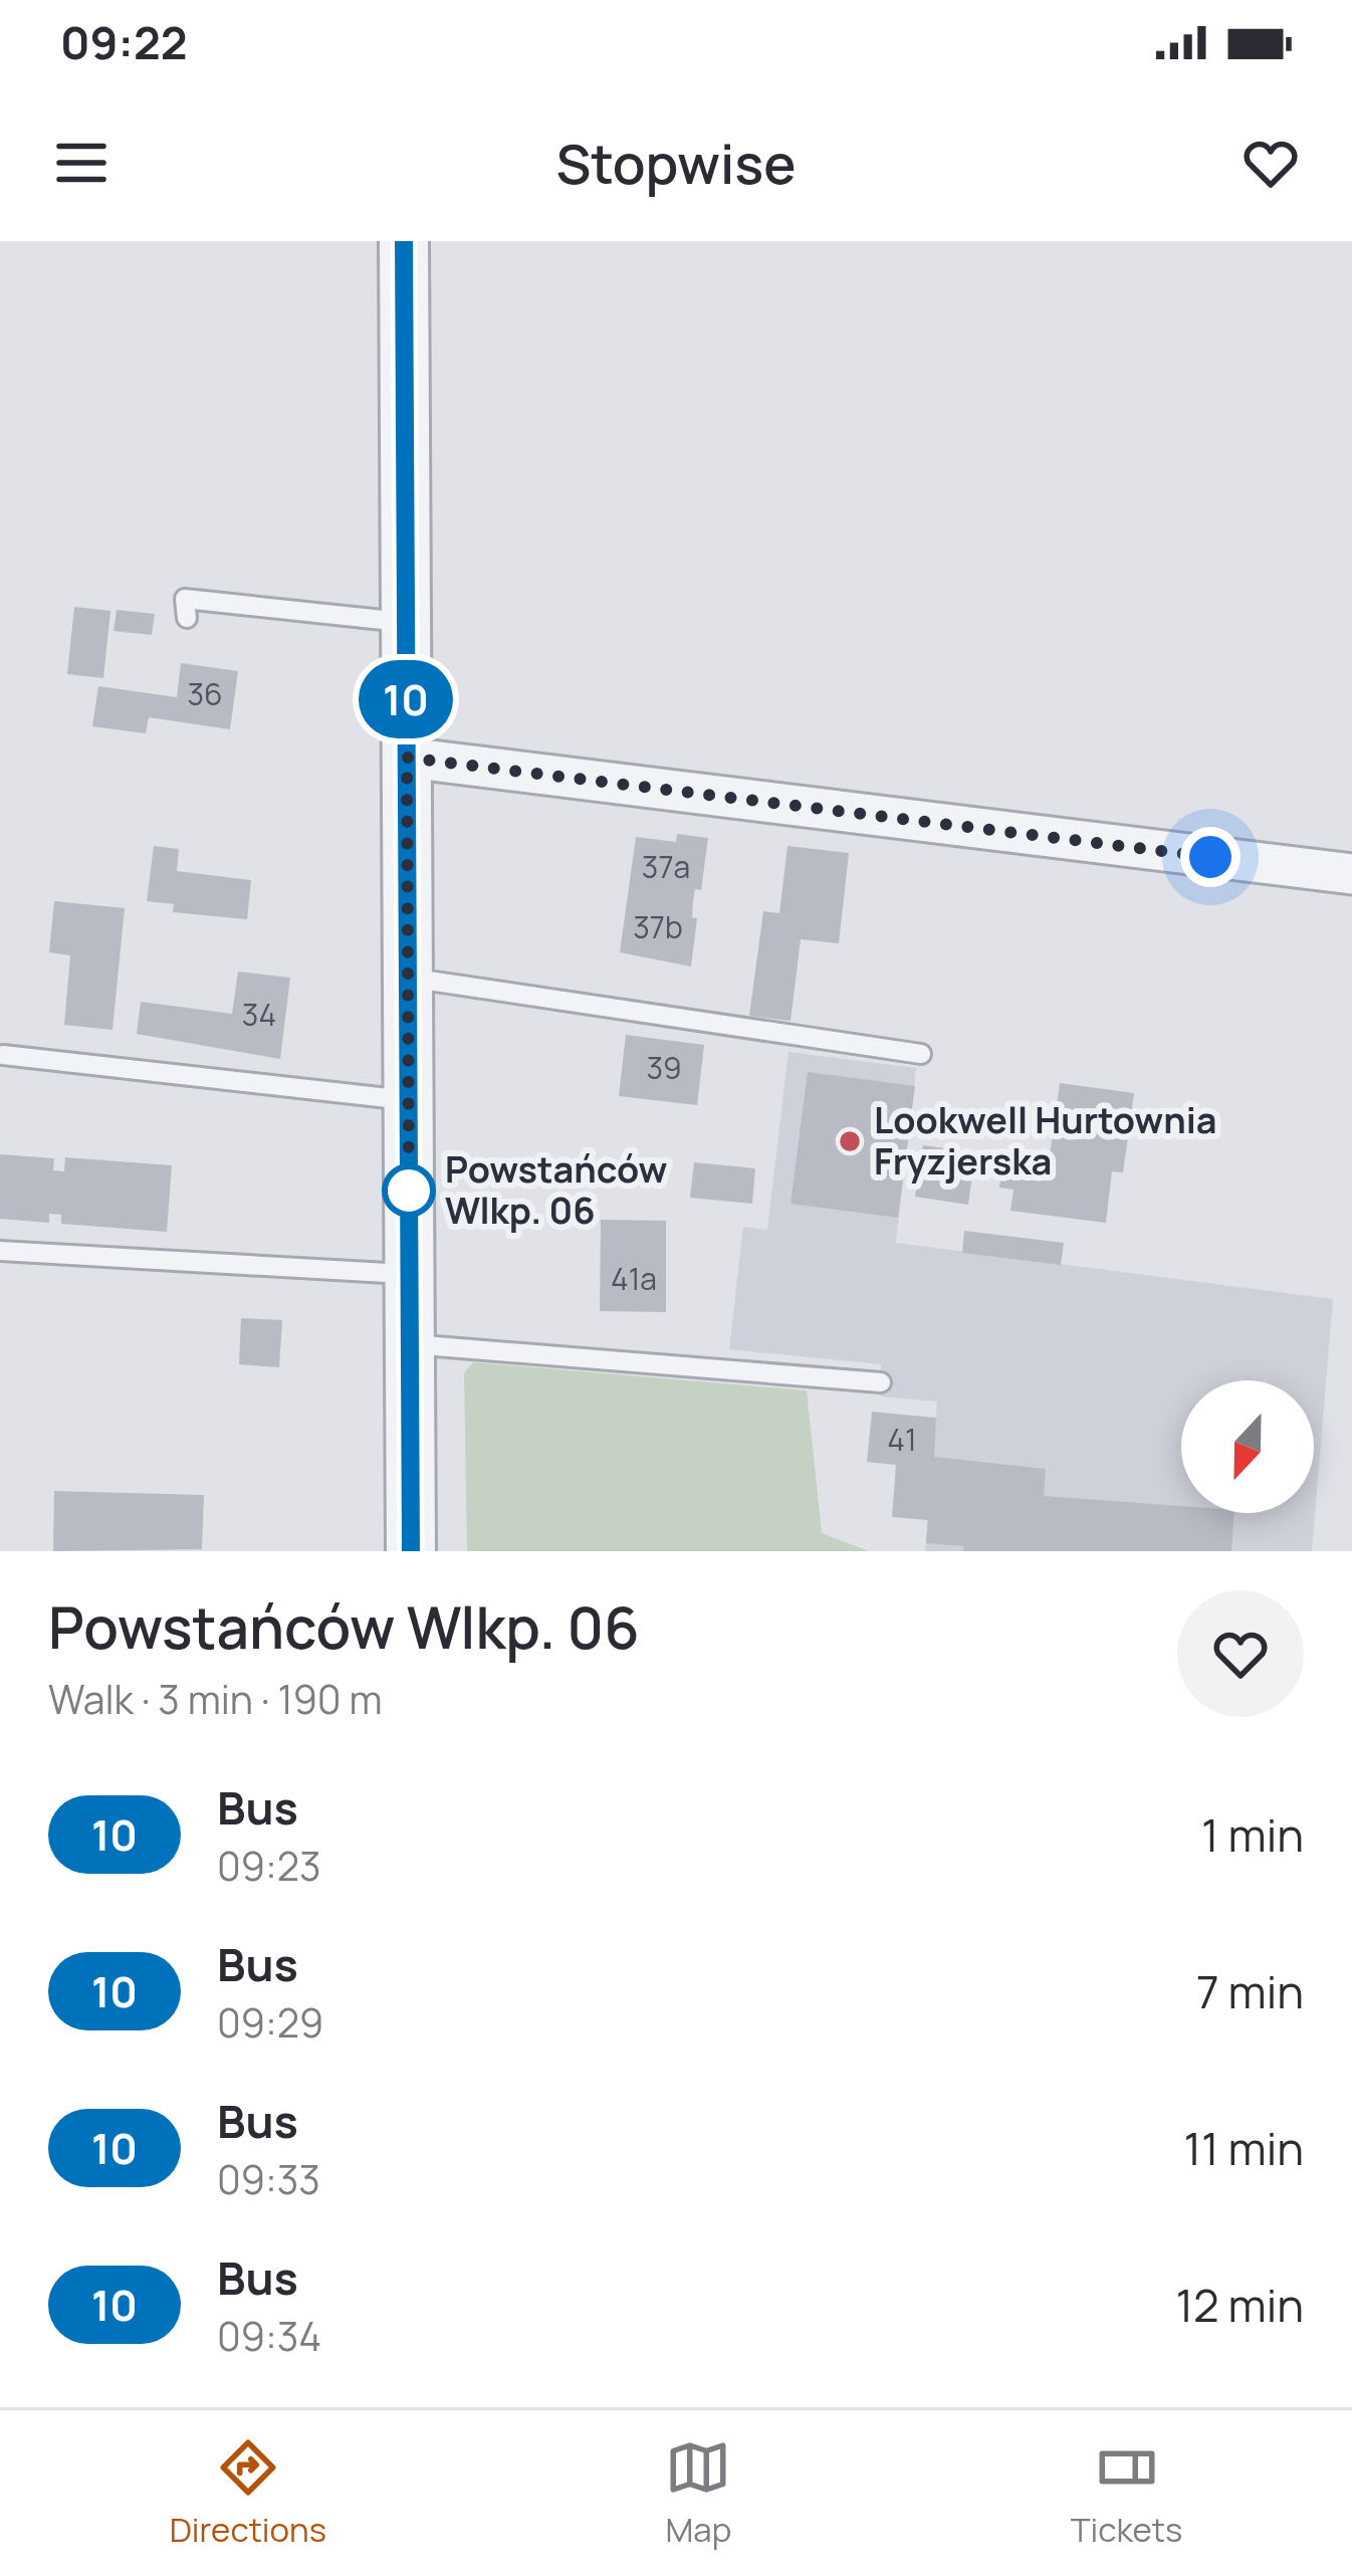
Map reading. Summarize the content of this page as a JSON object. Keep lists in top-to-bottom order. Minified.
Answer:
{"places":["Lookwell Hurtownia Fryzjerska","Powstańców Wlkp. 06"],"lines":["bus line 10"],"house_numbers":["36","37a","37b","34","39","41a","41"],"north":"bottom","page":{"status":"09:22","header":"Stopwise","on_map":"10","heading":["Powstańców Wlkp. 06","Walk · 3 min · 190 m"],"list":[{"mark":"10","name":"Bus","note":"09:23","value":"1 min"},{"mark":"10","name":"Bus","note":"09:29","value":"7 min"},{"mark":"10","name":"Bus","note":"09:33","value":"11 min"},{"mark":"10","name":"Bus","note":"09:34","value":"12 min"}],"tabs":["Directions","Map","Tickets"]}}
